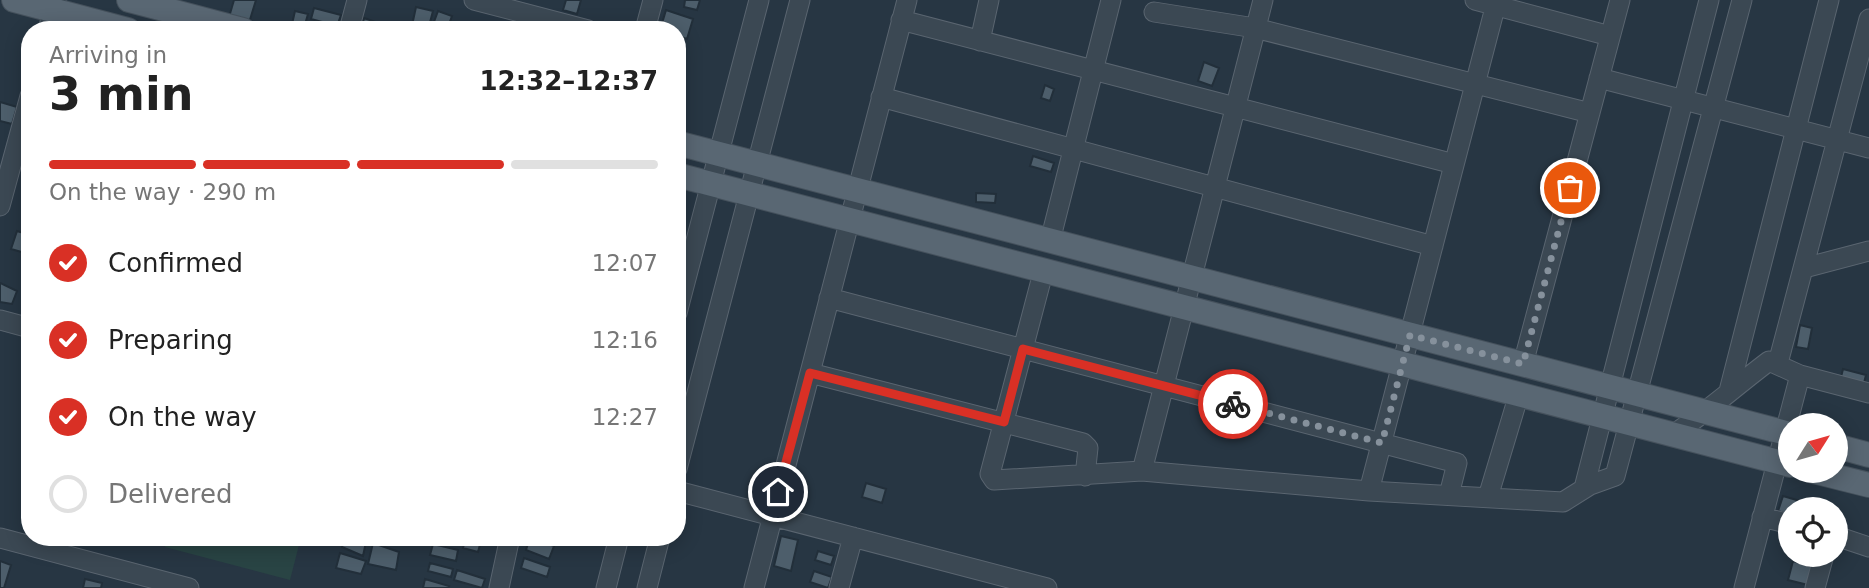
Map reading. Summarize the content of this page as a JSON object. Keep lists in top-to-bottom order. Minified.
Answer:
{"north":"top right","page":{"heading":["3 min","Arriving in","12:32–12:37"],"bar":"On the way · 290 m","list":[["Confirmed","12:07"],["Preparing","12:16"],["On the way","12:27"],"Delivered"]}}
